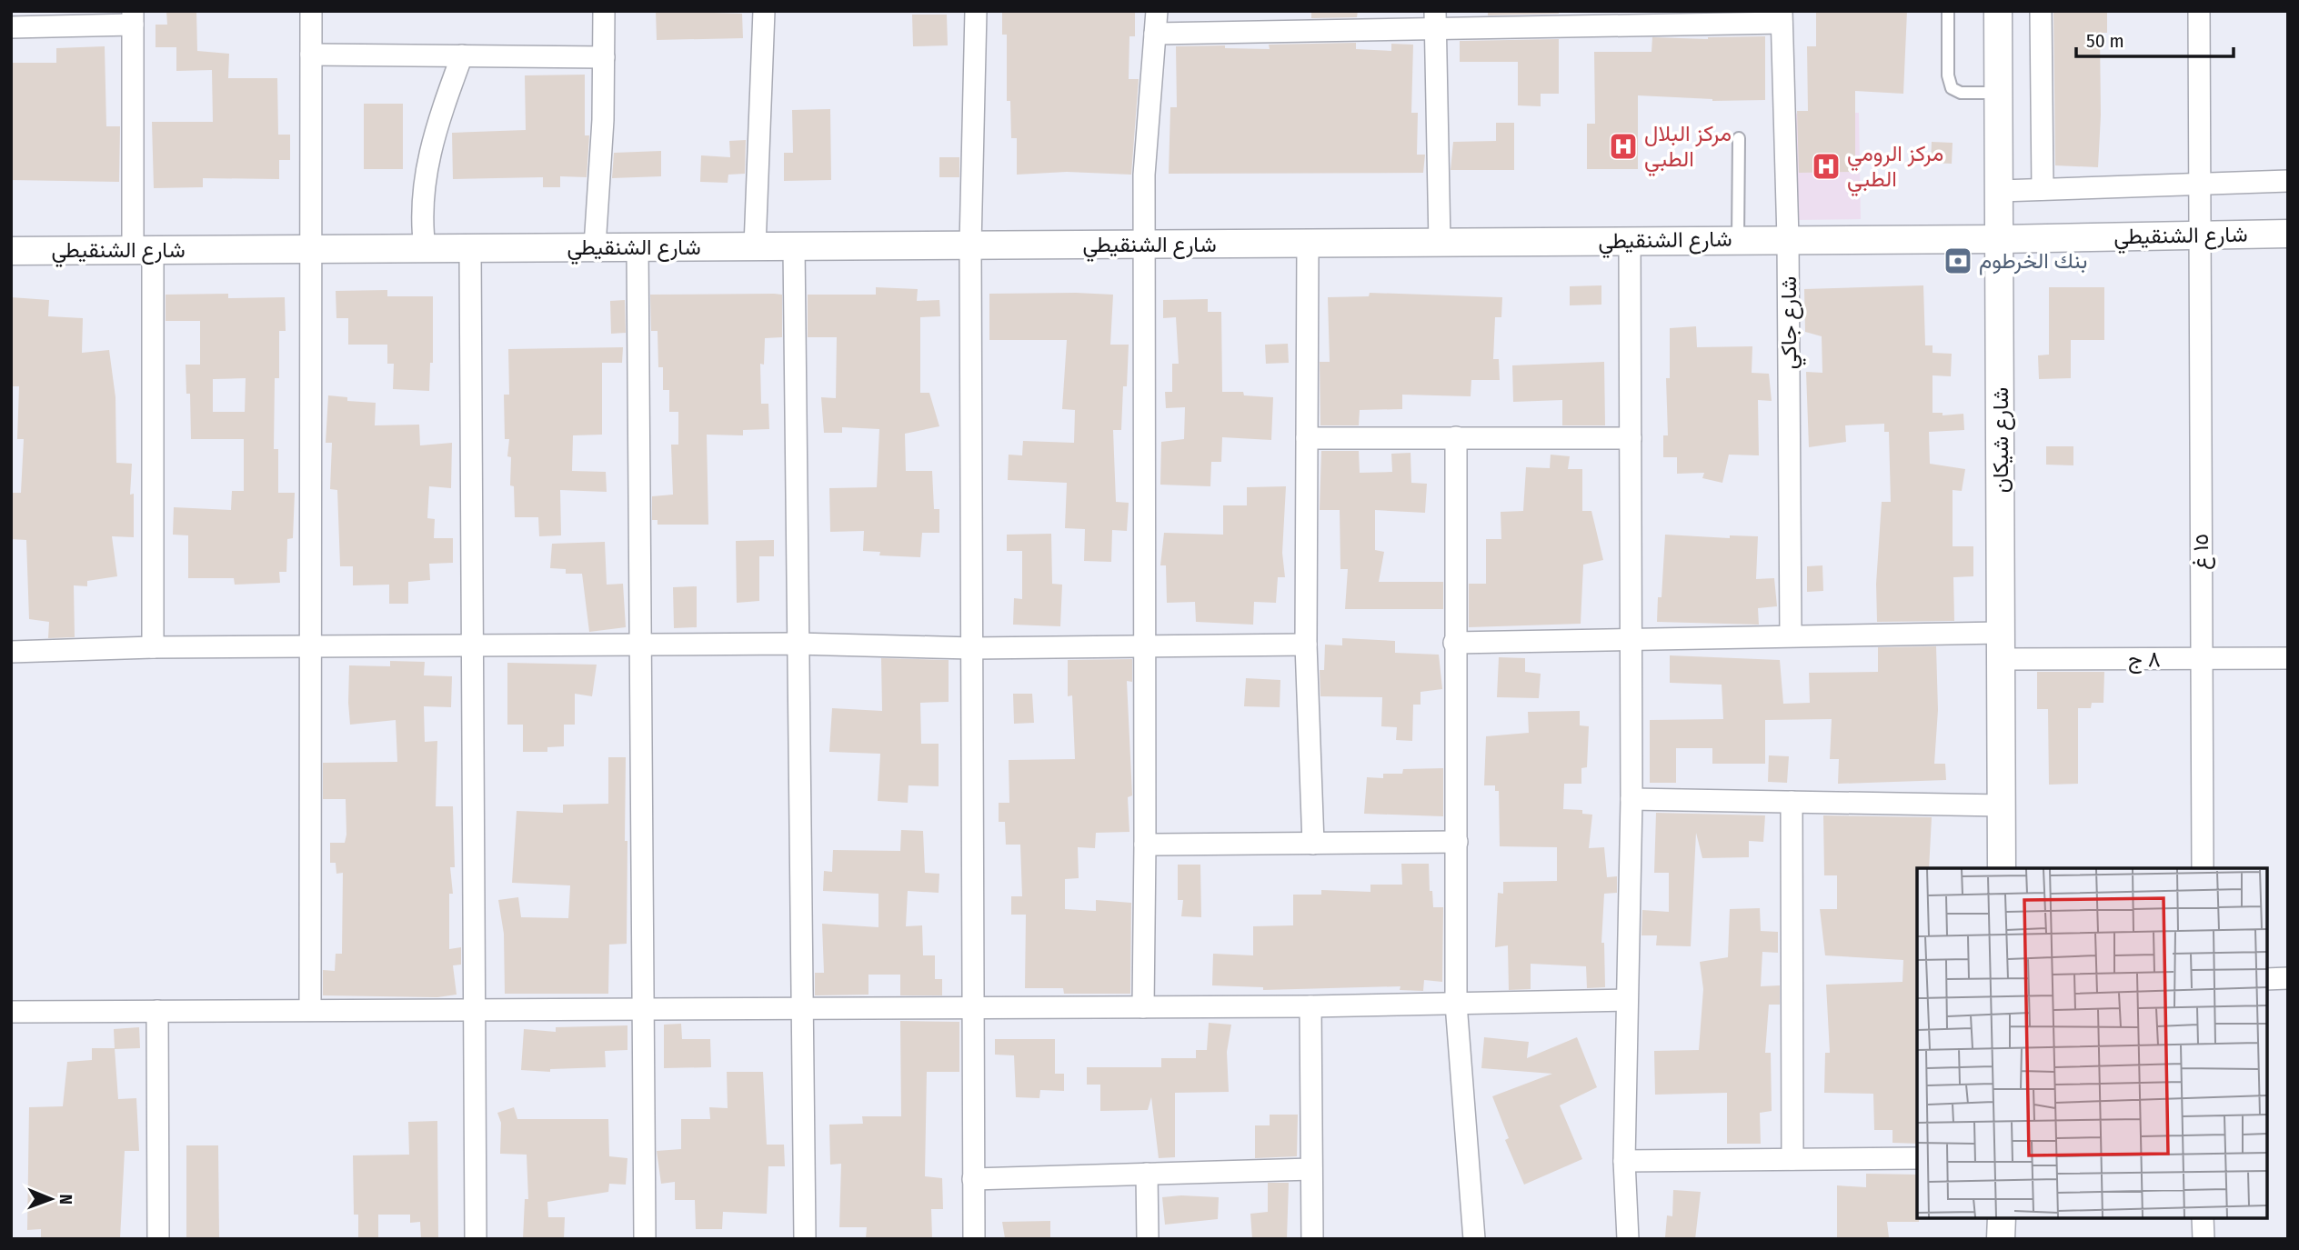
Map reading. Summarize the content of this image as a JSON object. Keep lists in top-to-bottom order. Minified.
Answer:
{"streets":{"street":["شارع الشنقيطي","شارع جاكي","شارع شيكان","١٥ غ","٨ ج"]},"crossings":[["شارع الشنقيطي","شارع جاكي"],["شارع الشنقيطي","شارع شيكان"],["شارع الشنقيطي","١٥ غ"],["شارع شيكان","٨ ج"],["١٥ غ","٨ ج"]],"places":{"hospital":["مركز البلال الطبي","مركز الرومي الطبي"],"bank":["بنك الخرطوم"]},"scale_bar":"50 m","north":"right"}
